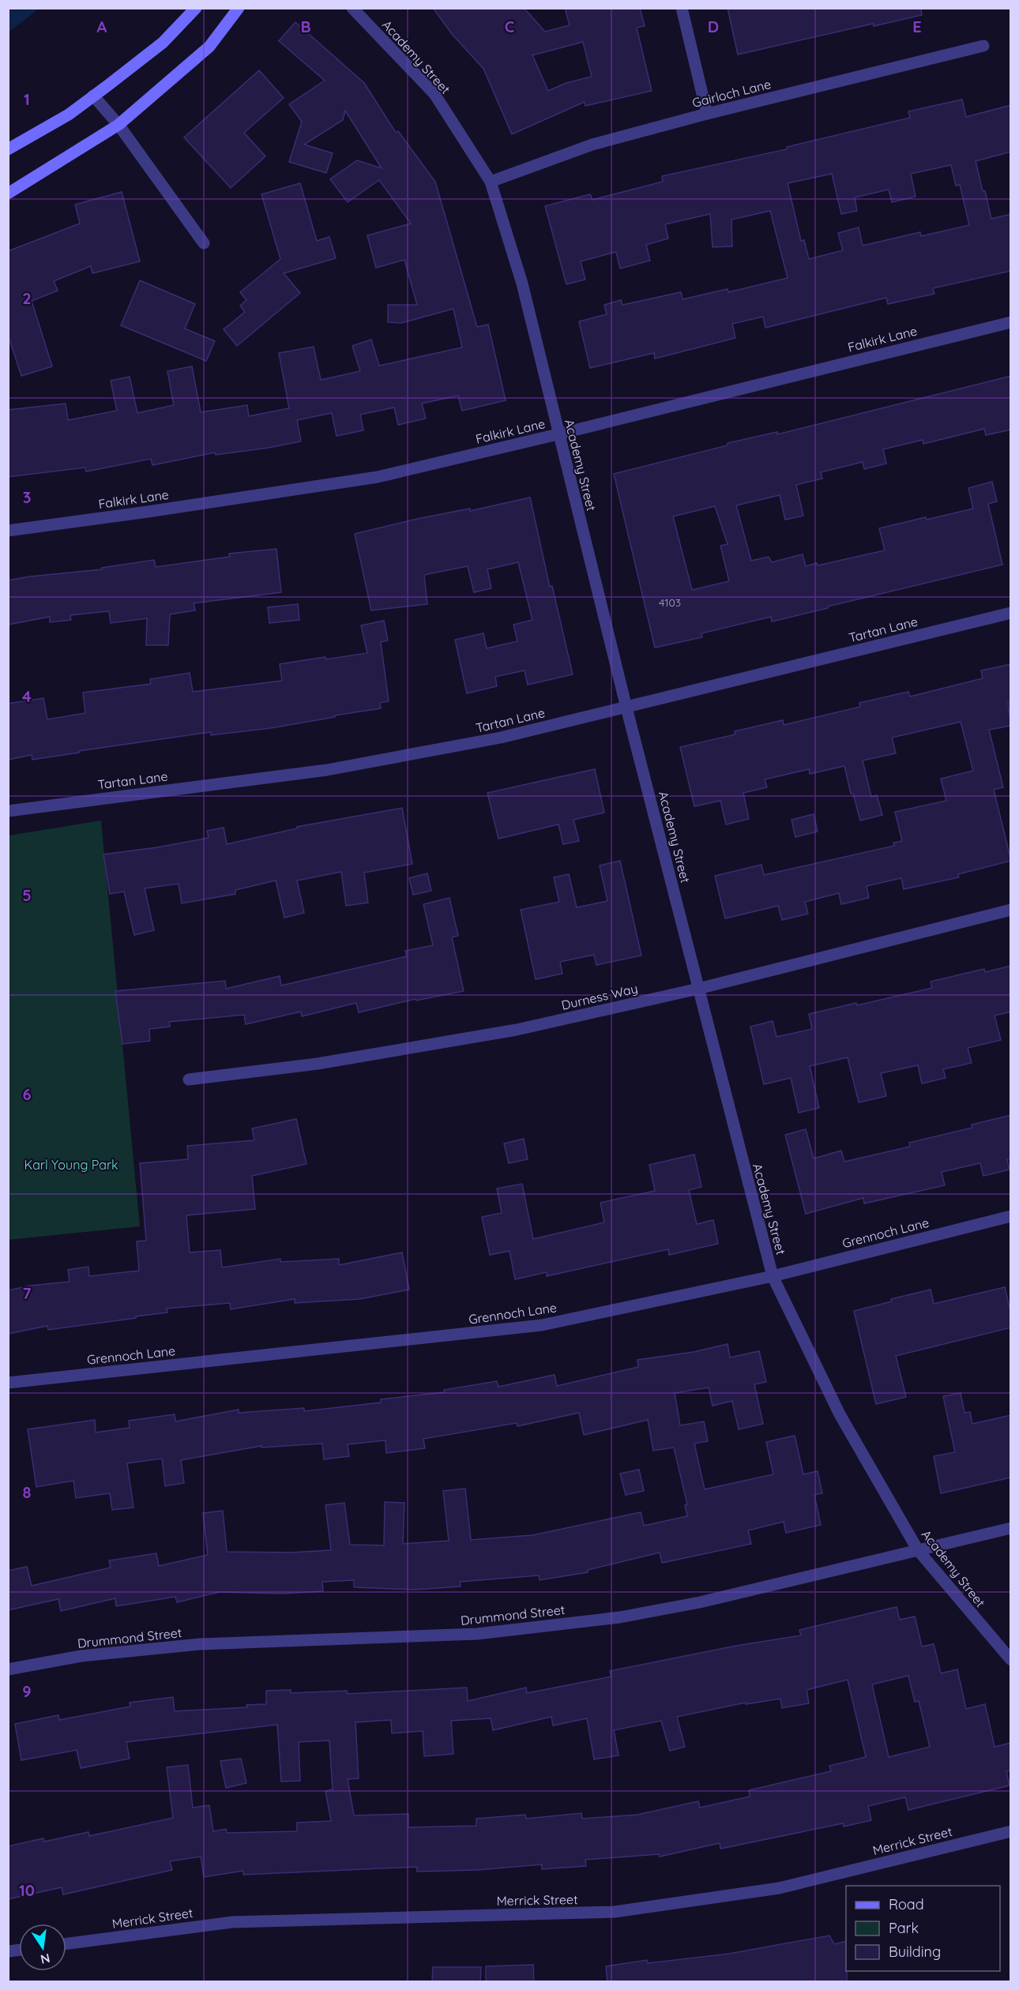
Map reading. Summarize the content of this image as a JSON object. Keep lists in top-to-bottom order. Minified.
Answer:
{"streets":{"street":["Academy Street","Gairloch Lane","Falkirk Lane","Tartan Lane","Durness Way","Grennoch Lane","Drummond Street","Merrick Street"]},"crossings":[["Academy Street","Gairloch Lane"],["Academy Street","Falkirk Lane"],["Academy Street","Tartan Lane"],["Academy Street","Durness Way"],["Academy Street","Grennoch Lane"],["Academy Street","Drummond Street"]],"parks":["Karl Young Park"],"house_numbers":["4103"],"legend":["Road","Park","Building"],"north":"bottom","grid":{"columns":["A","B","C","D","E"],"rows":["1","2","3","4","5","6","7","8","9","10"]}}
